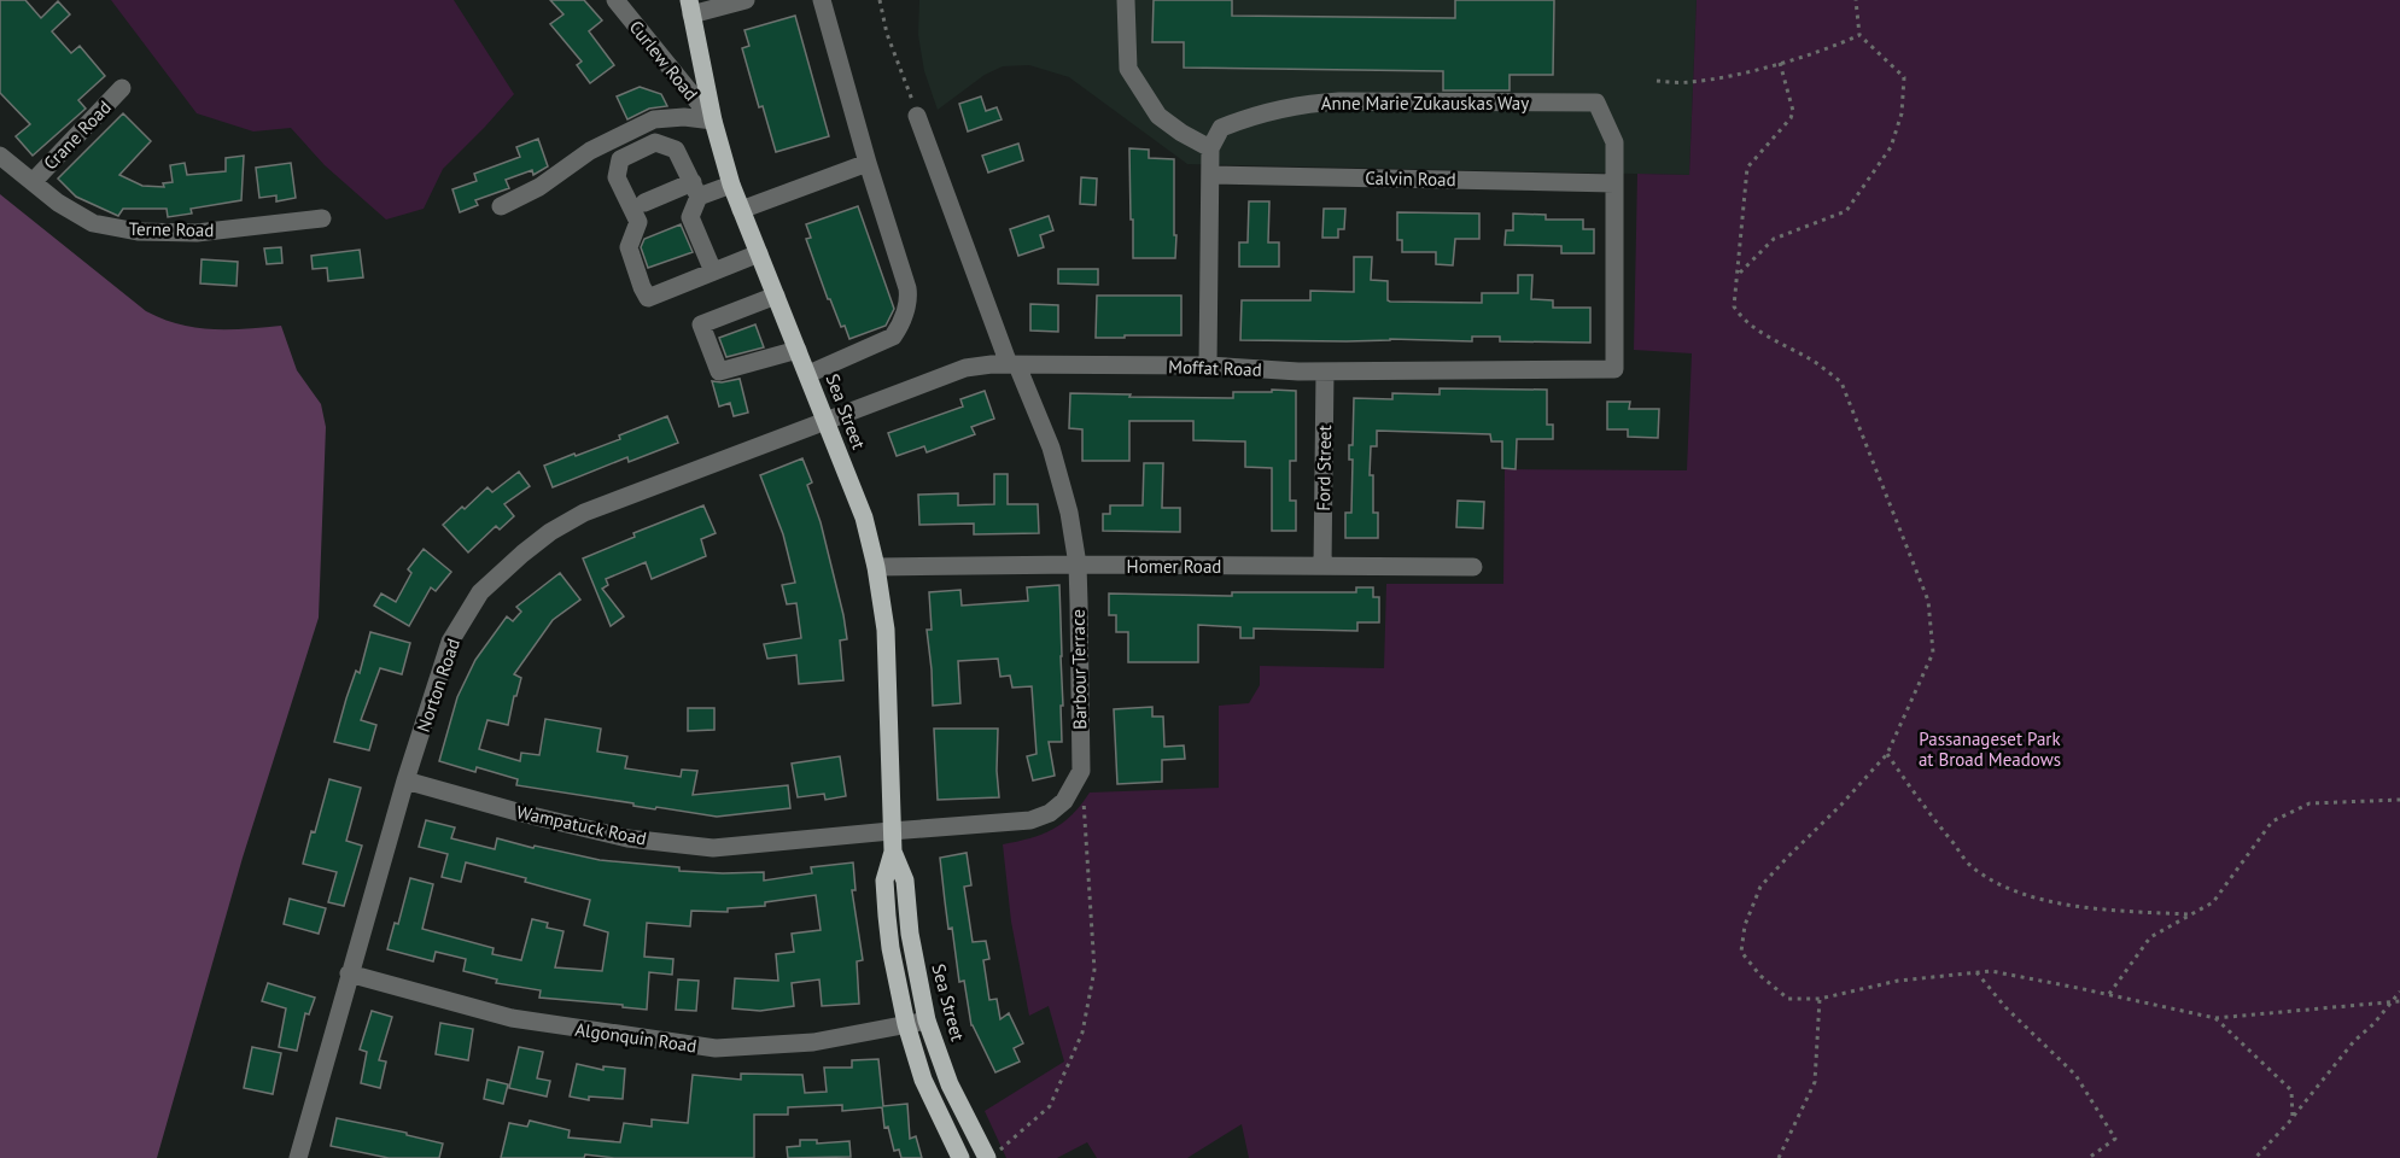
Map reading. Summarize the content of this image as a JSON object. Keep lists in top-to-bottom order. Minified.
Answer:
{"streets":{"main road":["Sea Street"],"street":["Curlew Road","Anne Marie Zukauskas Way","Crane Road","Calvin Road","Terne Road","Moffat Road","Ford Street","Homer Road","Barbour Terrace","Norton Road","Wampatuck Road","Algonquin Road"]},"crossings":[["Curlew Road","Sea Street"],["Anne Marie Zukauskas Way","Calvin Road"],["Anne Marie Zukauskas Way","Moffat Road"],["Crane Road","Terne Road"],["Calvin Road","Moffat Road"],["Moffat Road","Sea Street"],["Moffat Road","Ford Street"],["Moffat Road","Barbour Terrace"],["Moffat Road","Norton Road"],["Sea Street","Homer Road"],["Sea Street","Norton Road"],["Sea Street","Wampatuck Road"],["Sea Street","Algonquin Road"],["Ford Street","Homer Road"],["Homer Road","Barbour Terrace"],["Norton Road","Wampatuck Road"],["Norton Road","Algonquin Road"]],"parks":["Passanageset Park at Broad Meadows"]}
